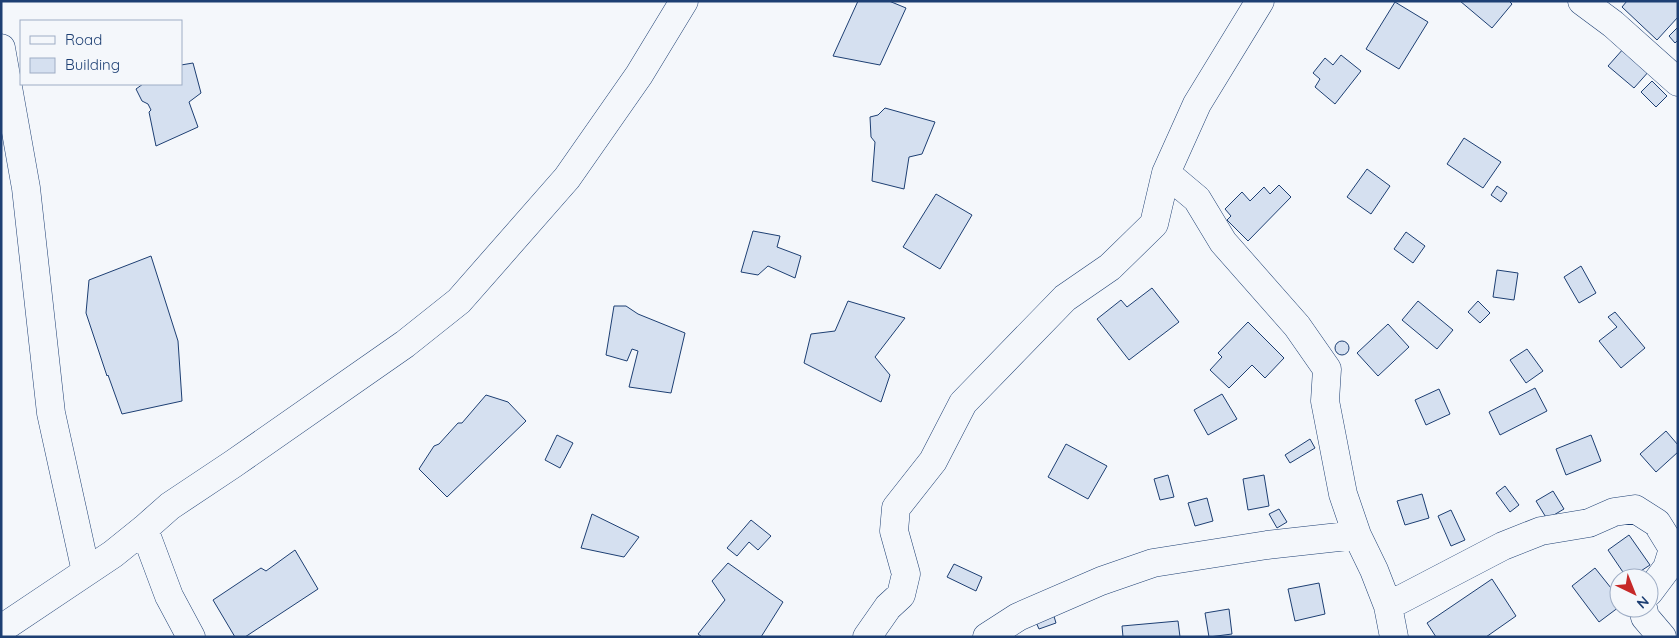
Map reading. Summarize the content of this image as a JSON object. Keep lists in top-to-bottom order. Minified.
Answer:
{"legend":["Road","Building"],"north":"bottom right"}
